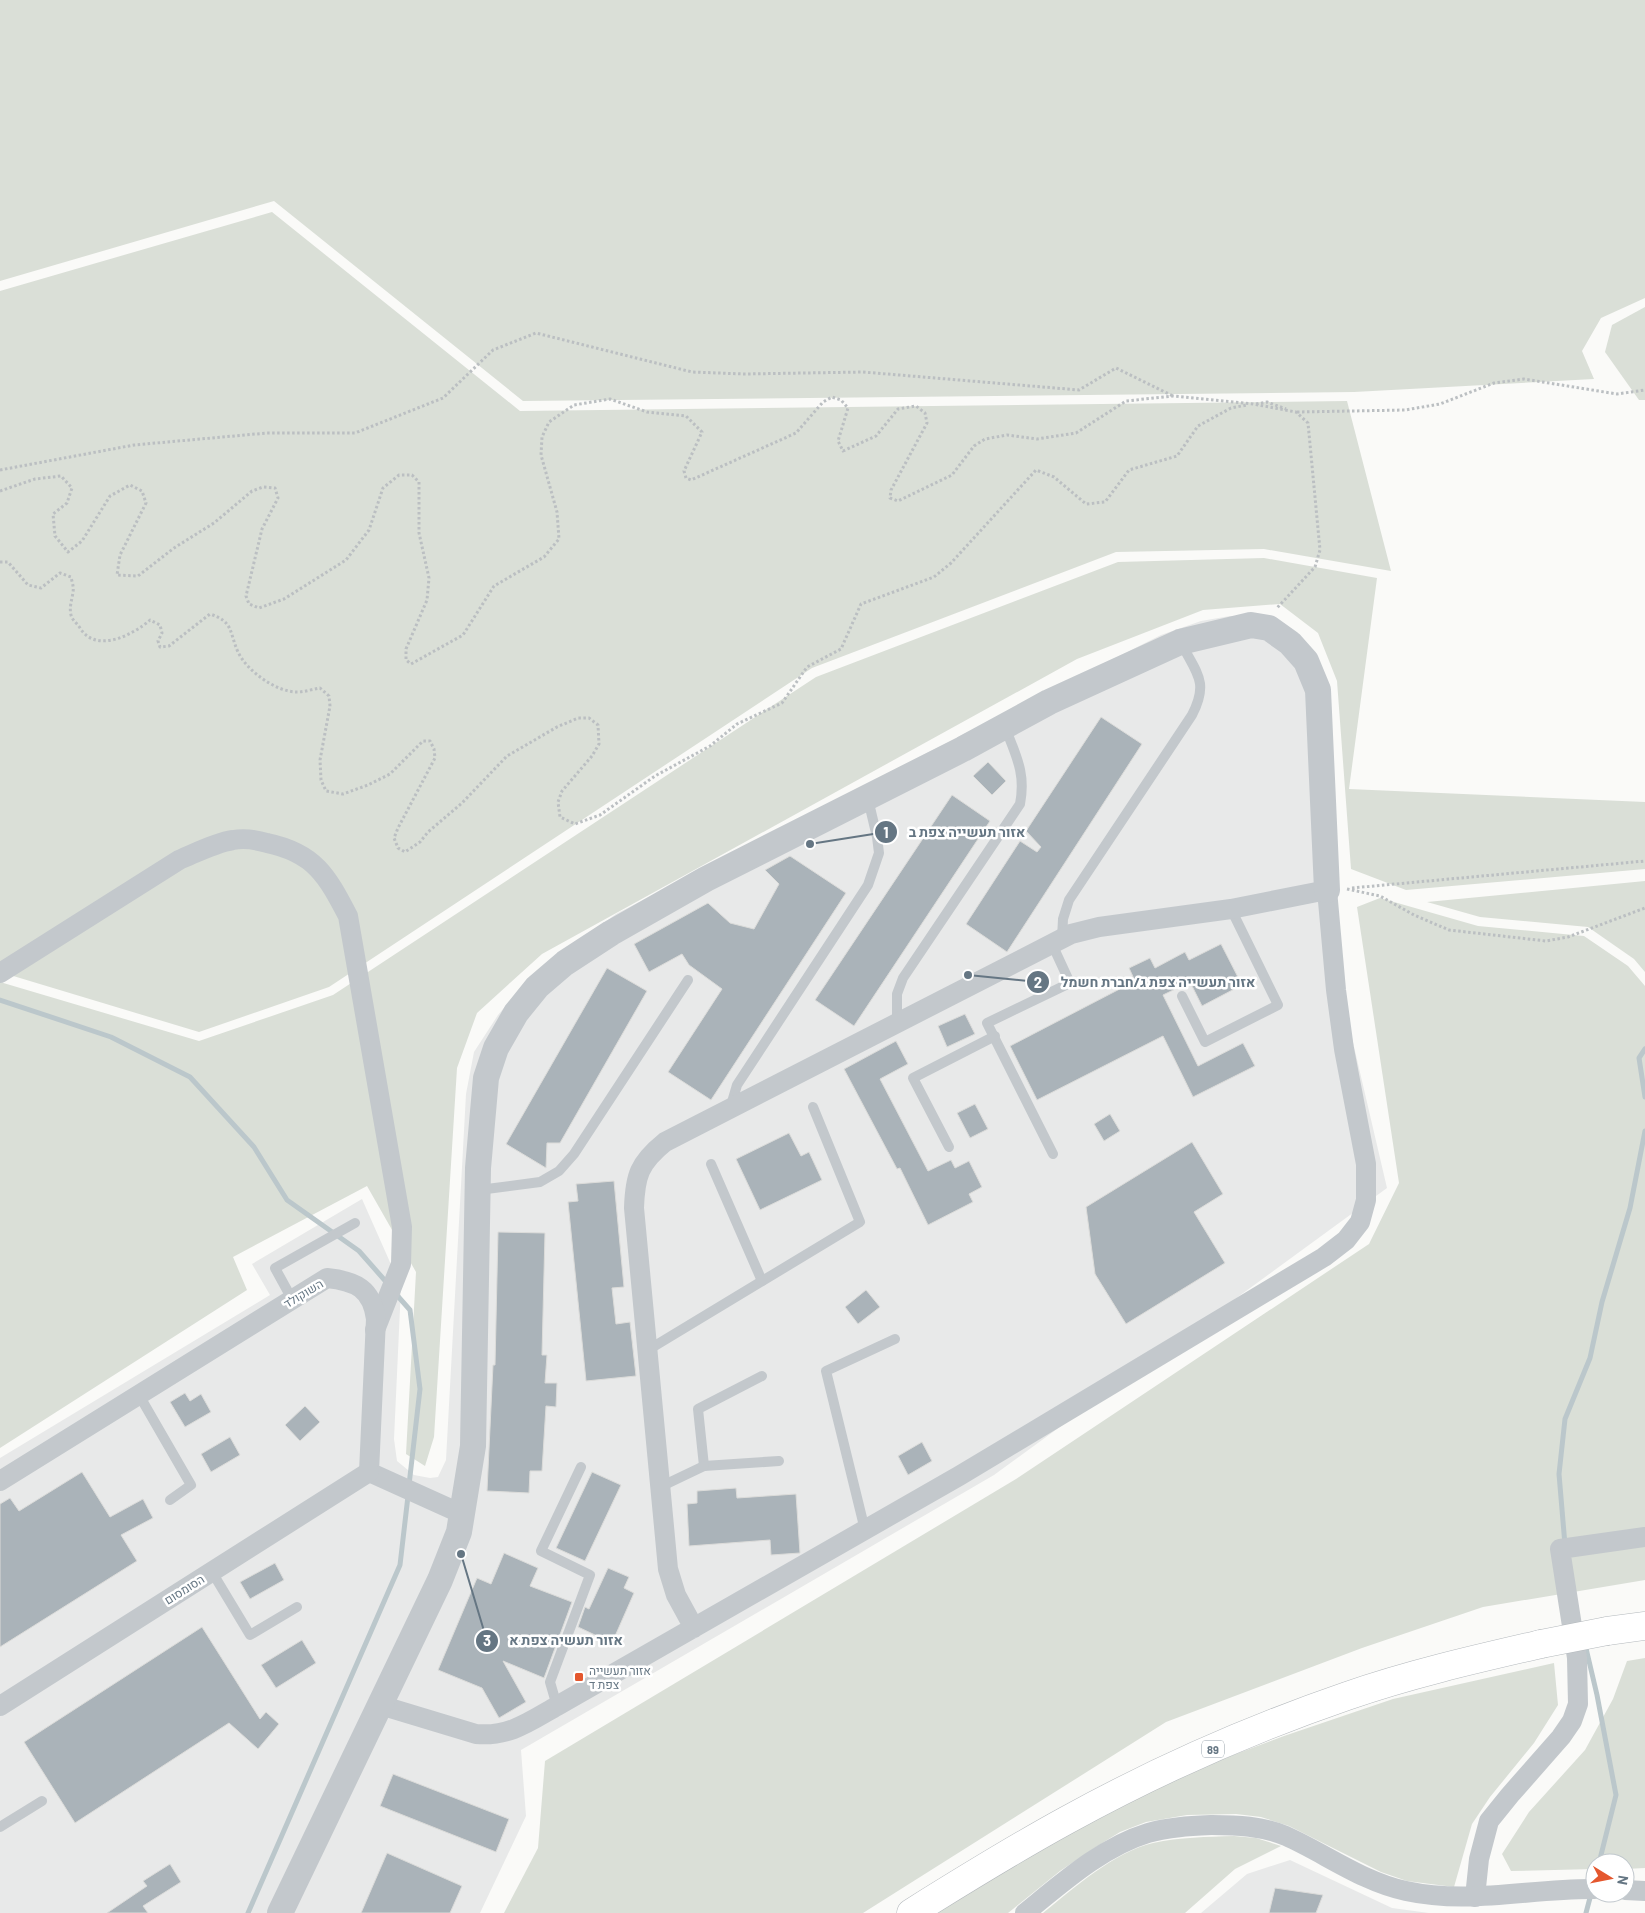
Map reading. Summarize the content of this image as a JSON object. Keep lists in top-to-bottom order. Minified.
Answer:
{"streets":{"highway":["89"],"street":["השוקולד","הסומסום"]},"crossings":[["השוקולד","הסומסום"]],"places":{"other":["אזור תעשייה צפת ב","אזור תעשייה צפת ג/חברת חשמל","אזור תעשיה צפת א"],"transit":["אזור תעשייה צפת ד"]},"north":"right"}
